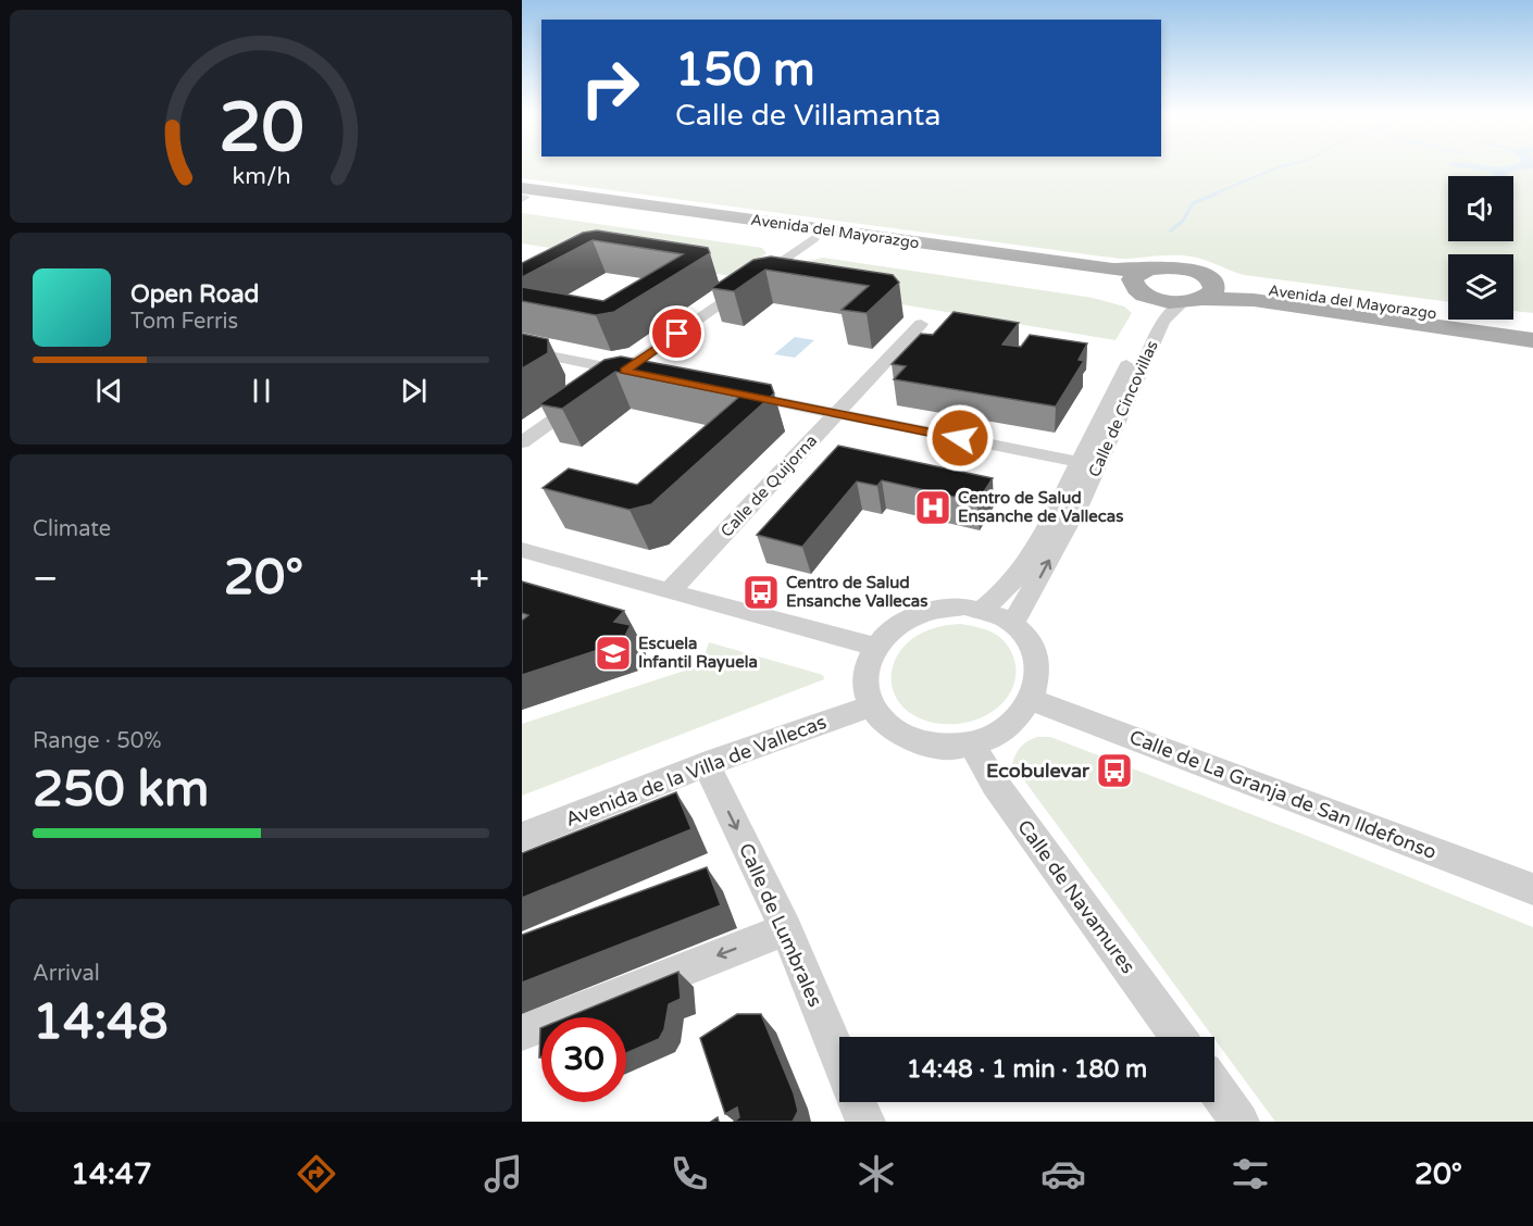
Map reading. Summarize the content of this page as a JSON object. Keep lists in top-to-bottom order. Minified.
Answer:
{"streets":{"main road":["Avenida del Mayorazgo"],"street":["Calle de Cincovillas","Calle de Quijorna","Avenida de la Villa de Vallecas","Calle de La Granja de San Ildefonso","Calle de Navamures","Calle de Lumbrales"]},"crossings":[["Avenida del Mayorazgo","Calle de Cincovillas"],["Calle de Cincovillas","Avenida de la Villa de Vallecas"],["Calle de Cincovillas","Calle de La Granja de San Ildefonso"],["Calle de Cincovillas","Calle de Navamures"],["Avenida de la Villa de Vallecas","Calle de La Granja de San Ildefonso"],["Avenida de la Villa de Vallecas","Calle de Navamures"],["Avenida de la Villa de Vallecas","Calle de Lumbrales"],["Calle de La Granja de San Ildefonso","Calle de Navamures"]],"one_way":["Calle de Lumbrales"],"places":{"hospital":["Centro de Salud Ensanche de Vallecas"],"bus stop":["Centro de Salud Ensanche Vallecas","Ecobulevar"],"school or university":["Escuela Infantil Rayuela"]},"page":{"turn":["150 m","Calle de Villamanta"],"song":["Open Road","Tom Ferris"],"tile":["Climate",["Range · 50%","250 km"],["Arrival","14:48"]],"heat":["−","20°","+"],"limit":"30","trip":"14:48 · 1 min · 180 m","tabs":["14:47","20°"],"gauge":["20","km/h"]}}
